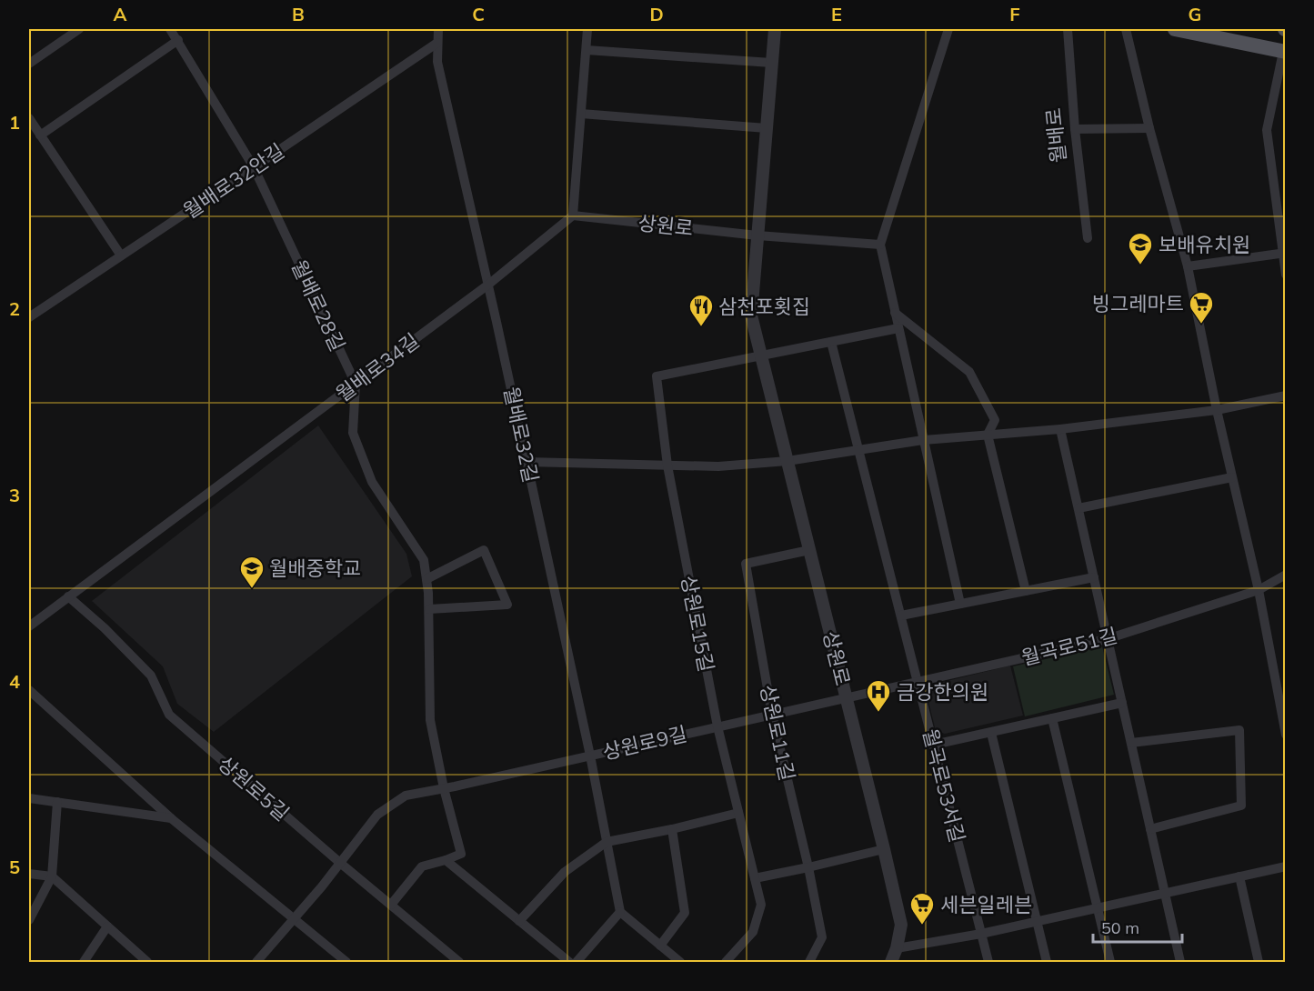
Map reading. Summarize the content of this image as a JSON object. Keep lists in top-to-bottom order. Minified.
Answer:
{"streets":{"street":["월배로","월배로32안길","상원로","월배로28길","월배로34길","월배로32길","상원로15길","월곡로51길","상원로11길","상원로9길","월곡로53서길","상원로5길"]},"crossings":[["월배로32안길","월배로28길"],["월배로32안길","월배로32길"],["상원로","월배로34길"],["상원로","상원로15길"],["상원로","월곡로51길"],["상원로","상원로11길"],["상원로","상원로9길"],["월배로28길","월배로34길"],["월배로28길","상원로9길"],["월배로34길","월배로32길"],["월배로34길","상원로5길"],["월배로32길","상원로9길"],["상원로15길","상원로9길"],["월곡로51길","상원로9길"],["월곡로51길","월곡로53서길"],["상원로11길","상원로9길"],["상원로9길","상원로5길"]],"places":{"school or university":["보배유치원","월배중학교"],"supermarket":["빙그레마트","세븐일레븐"],"restaurant":["삼천포횟집"],"hospital":["금강한의원"]},"scale_bar":"50 m","grid":{"columns":["A","B","C","D","E","F","G"],"rows":["1","2","3","4","5"]}}
